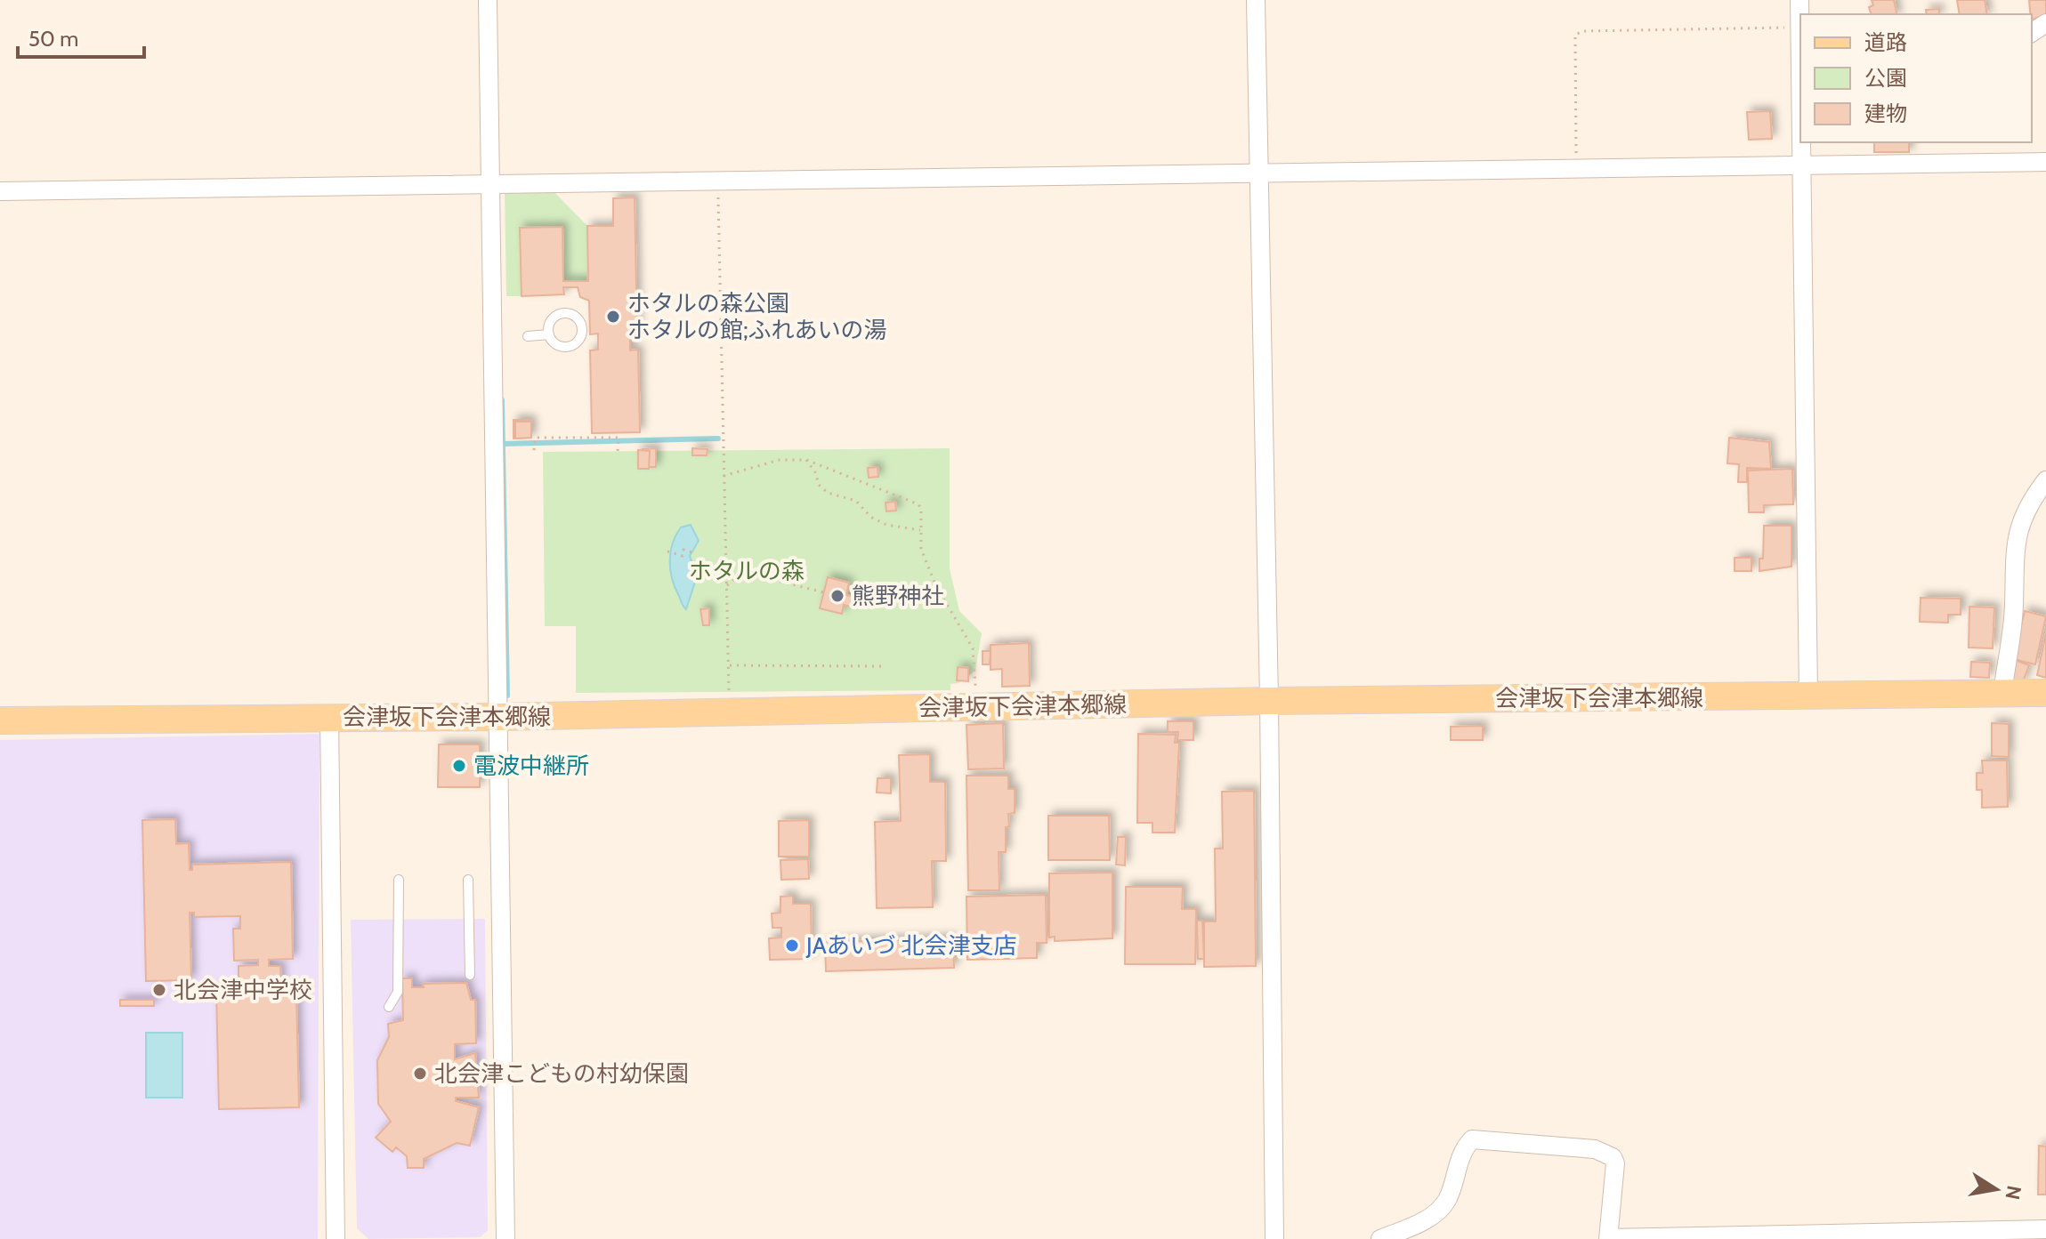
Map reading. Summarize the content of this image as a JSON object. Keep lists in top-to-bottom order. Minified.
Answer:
{"streets":{"main road":["会津坂下会津本郷線"]},"parks":["ホタルの森"],"places":["ホタルの森公園 ホタルの館;ふれあいの湯","熊野神社","電波中継所","JAあいづ 北会津支店","北会津中学校","北会津こどもの村幼保園"],"legend":["道路","公園","建物"],"scale_bar":"50 m","north":"right"}
